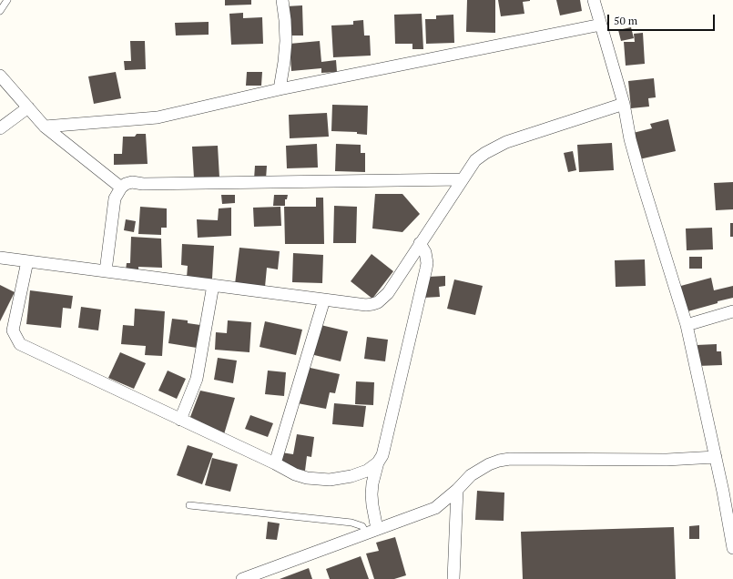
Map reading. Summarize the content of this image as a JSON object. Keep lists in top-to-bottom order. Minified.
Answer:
{"scale_bar":"50 m"}
